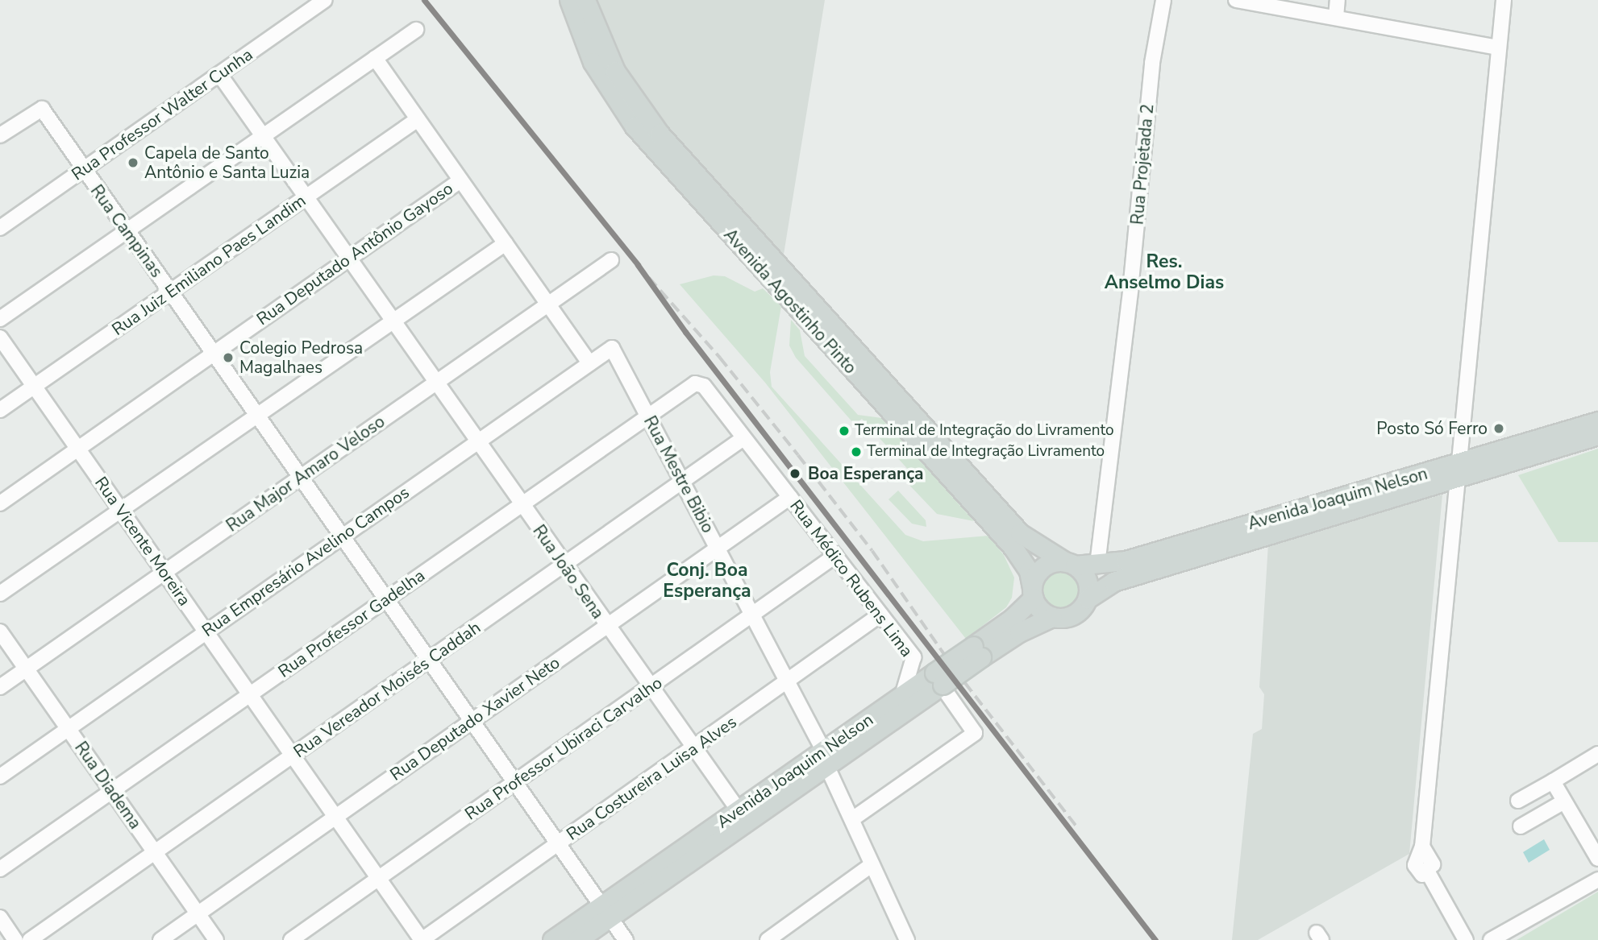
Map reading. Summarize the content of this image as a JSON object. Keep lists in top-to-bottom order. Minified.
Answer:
{"streets":{"main road":["Avenida Agostinho Pinto","Avenida Joaquim Nelson"],"street":["Rua Professor Walter Cunha","Rua Projetada 2","Rua Campinas","Rua Deputado Antônio Gayoso","Rua Juiz Emiliano Paes Landim","Rua Major Amaro Veloso","Rua Mestre Bibio","Rua Vicente Moreira","Rua Empresário Avelino Campos","Rua João Sena","Rua Médico Rubens Lima","Rua Professor Gadelha","Rua Vereador Moisés Caddah","Rua Deputado Xavier Neto","Rua Professor Ubiraci Carvalho","Rua Costureira Luisa Alves","Rua Diadema"]},"crossings":[["Rua Professor Walter Cunha","Rua Campinas"],["Rua Projetada 2","Avenida Joaquim Nelson"],["Rua Campinas","Rua Deputado Antônio Gayoso"],["Rua Campinas","Rua Juiz Emiliano Paes Landim"],["Rua Deputado Antônio Gayoso","Rua Vicente Moreira"],["Rua Juiz Emiliano Paes Landim","Rua Vicente Moreira"],["Avenida Agostinho Pinto","Avenida Joaquim Nelson"],["Rua Major Amaro Veloso","Rua Vicente Moreira"],["Rua Major Amaro Veloso","Rua João Sena"],["Rua Major Amaro Veloso","Rua Diadema"],["Rua Mestre Bibio","Avenida Joaquim Nelson"],["Rua Mestre Bibio","Rua Empresário Avelino Campos"],["Rua Mestre Bibio","Rua Professor Gadelha"],["Rua Mestre Bibio","Rua Vereador Moisés Caddah"],["Rua Mestre Bibio","Rua Deputado Xavier Neto"],["Rua Mestre Bibio","Rua Professor Ubiraci Carvalho"],["Rua Mestre Bibio","Rua Costureira Luisa Alves"],["Avenida Joaquim Nelson","Rua João Sena"],["Avenida Joaquim Nelson","Rua Médico Rubens Lima"],["Rua Vicente Moreira","Rua Empresário Avelino Campos"],["Rua Vicente Moreira","Rua Professor Gadelha"],["Rua Vicente Moreira","Rua Vereador Moisés Caddah"],["Rua Vicente Moreira","Rua Deputado Xavier Neto"],["Rua Vicente Moreira","Rua Professor Ubiraci Carvalho"],["Rua Vicente Moreira","Rua Costureira Luisa Alves"],["Rua Empresário Avelino Campos","Rua João Sena"],["Rua Empresário Avelino Campos","Rua Diadema"],["Rua João Sena","Rua Professor Gadelha"],["Rua João Sena","Rua Vereador Moisés Caddah"],["Rua João Sena","Rua Deputado Xavier Neto"],["Rua João Sena","Rua Professor Ubiraci Carvalho"],["Rua João Sena","Rua Costureira Luisa Alves"],["Rua Médico Rubens Lima","Rua Professor Gadelha"],["Rua Médico Rubens Lima","Rua Vereador Moisés Caddah"],["Rua Médico Rubens Lima","Rua Deputado Xavier Neto"],["Rua Médico Rubens Lima","Rua Professor Ubiraci Carvalho"],["Rua Médico Rubens Lima","Rua Costureira Luisa Alves"],["Rua Professor Gadelha","Rua Diadema"],["Rua Vereador Moisés Caddah","Rua Diadema"],["Rua Deputado Xavier Neto","Rua Diadema"]],"districts":["Res. Anselmo Dias","Conj. Boa Esperança"],"places":["Capela de Santo Antônio e Santa Luzia","Colegio Pedrosa Magalhaes","Posto Só Ferro","Terminal de Integração do Livramento","Terminal de Integração Livramento","Boa Esperança"]}
